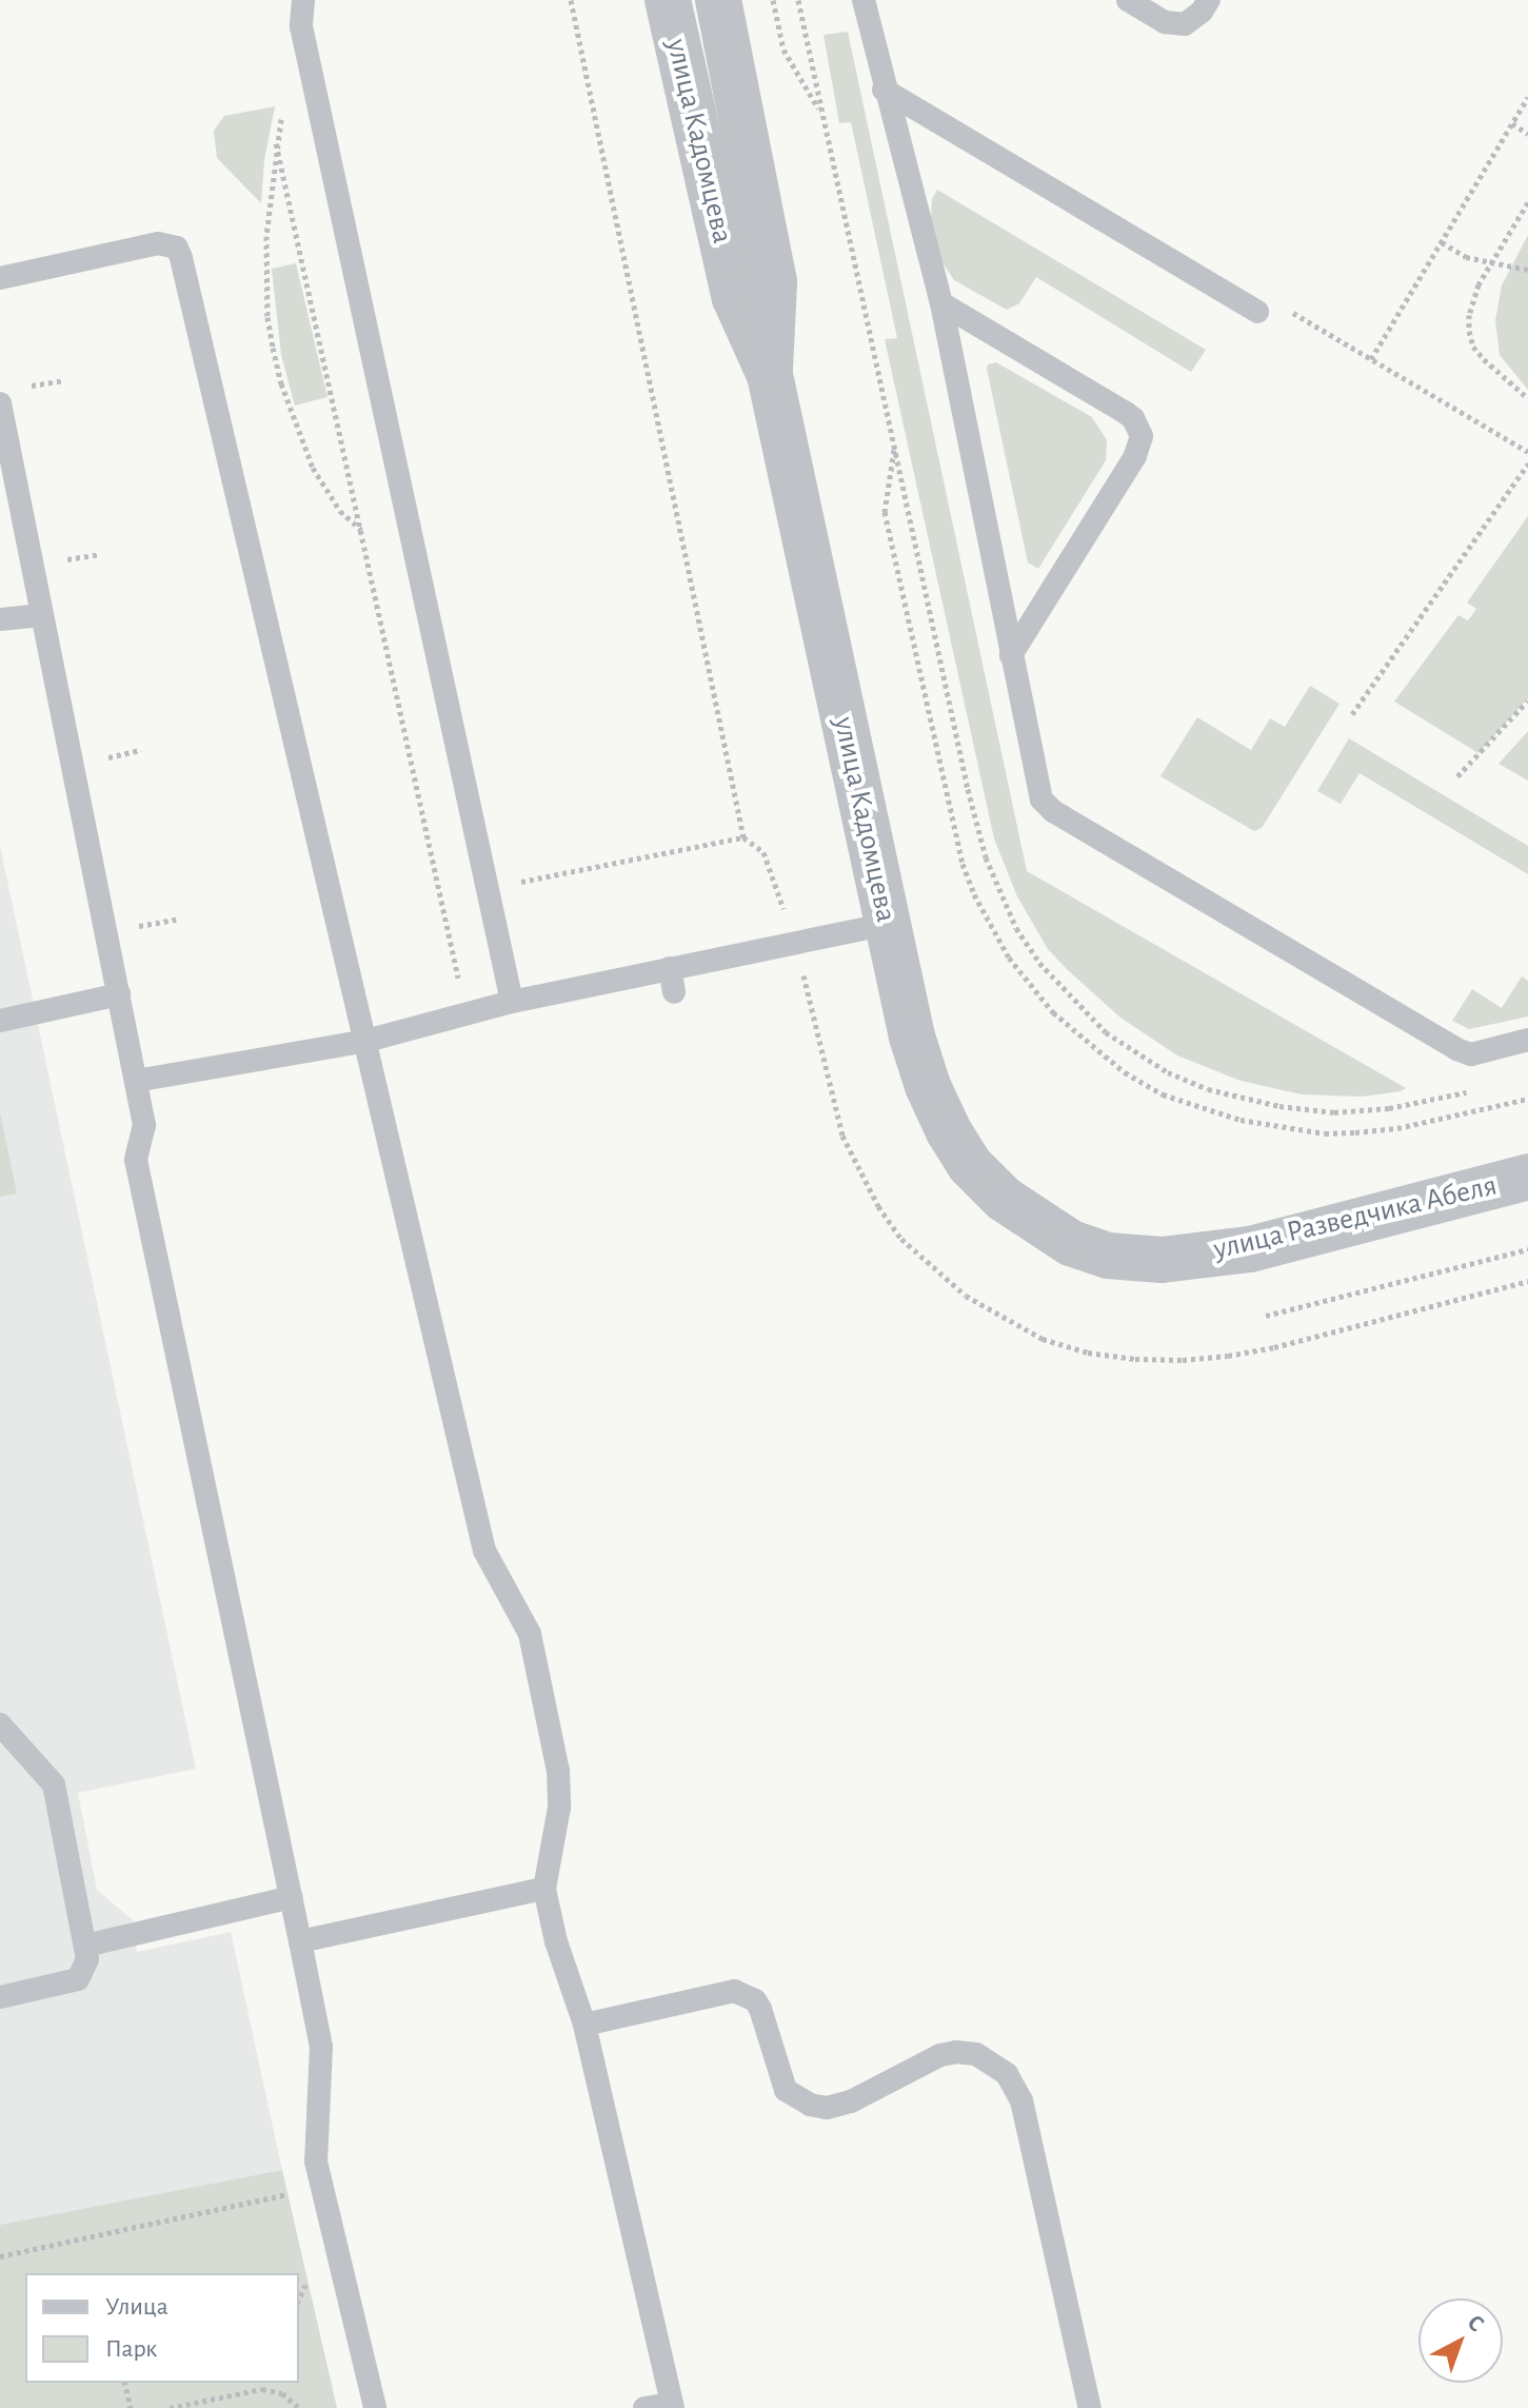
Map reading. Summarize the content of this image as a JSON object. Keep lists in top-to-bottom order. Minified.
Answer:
{"streets":{"street":["улица Кадомцева","улица Разведчика Абеля"]},"crossings":[["улица Кадомцева","улица Разведчика Абеля"]],"legend":["Улица","Парк"],"north":"top right"}
